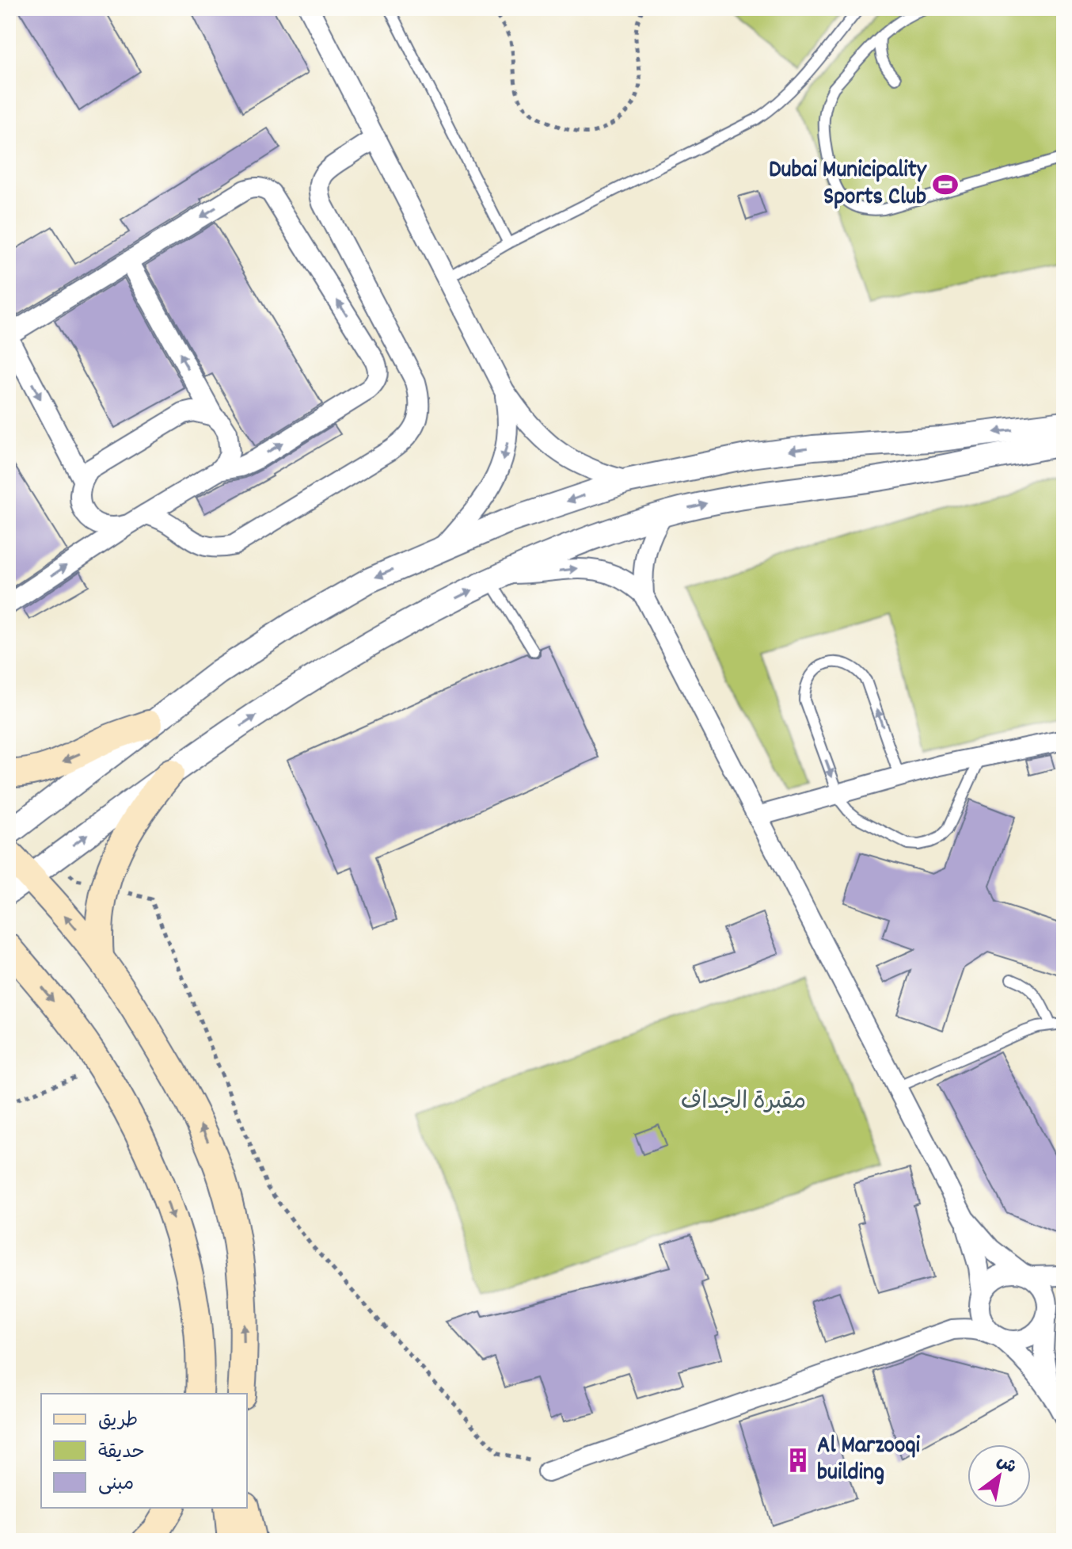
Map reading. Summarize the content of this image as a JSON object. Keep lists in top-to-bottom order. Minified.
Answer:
{"parks":["مقبرة الجداف"],"places":{"sports":["Dubai Municipality Sports Club"],"building":["Al Marzooqi building"]},"legend":["طريق","حديقة","مبنى"],"north":"top right"}
